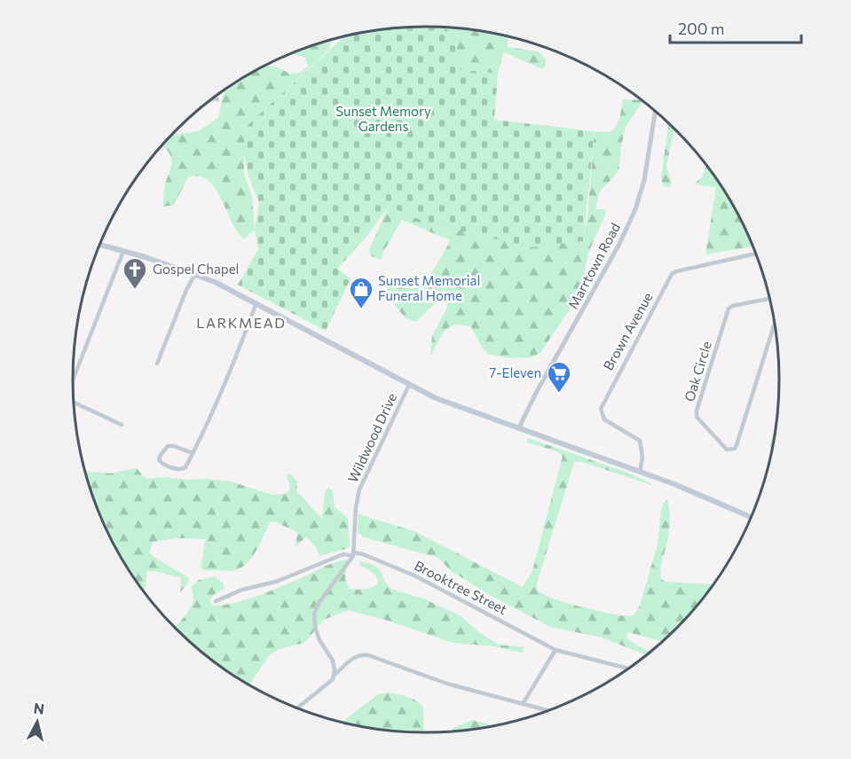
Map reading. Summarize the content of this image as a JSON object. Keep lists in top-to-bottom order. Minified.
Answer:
{"streets":{"street":["Marrtown Road","Brown Avenue","Oak Circle","Wildwood Drive","Brooktree Street"]},"crossings":[["Wildwood Drive","Brooktree Street"]],"districts":["LARKMEAD"],"parks":["Sunset Memory Gardens"],"places":{"church":["Gospel Chapel"],"shop":["Sunset Memorial Funeral Home"],"supermarket":["7-Eleven"]},"scale_bar":"200 m","north":"top"}
